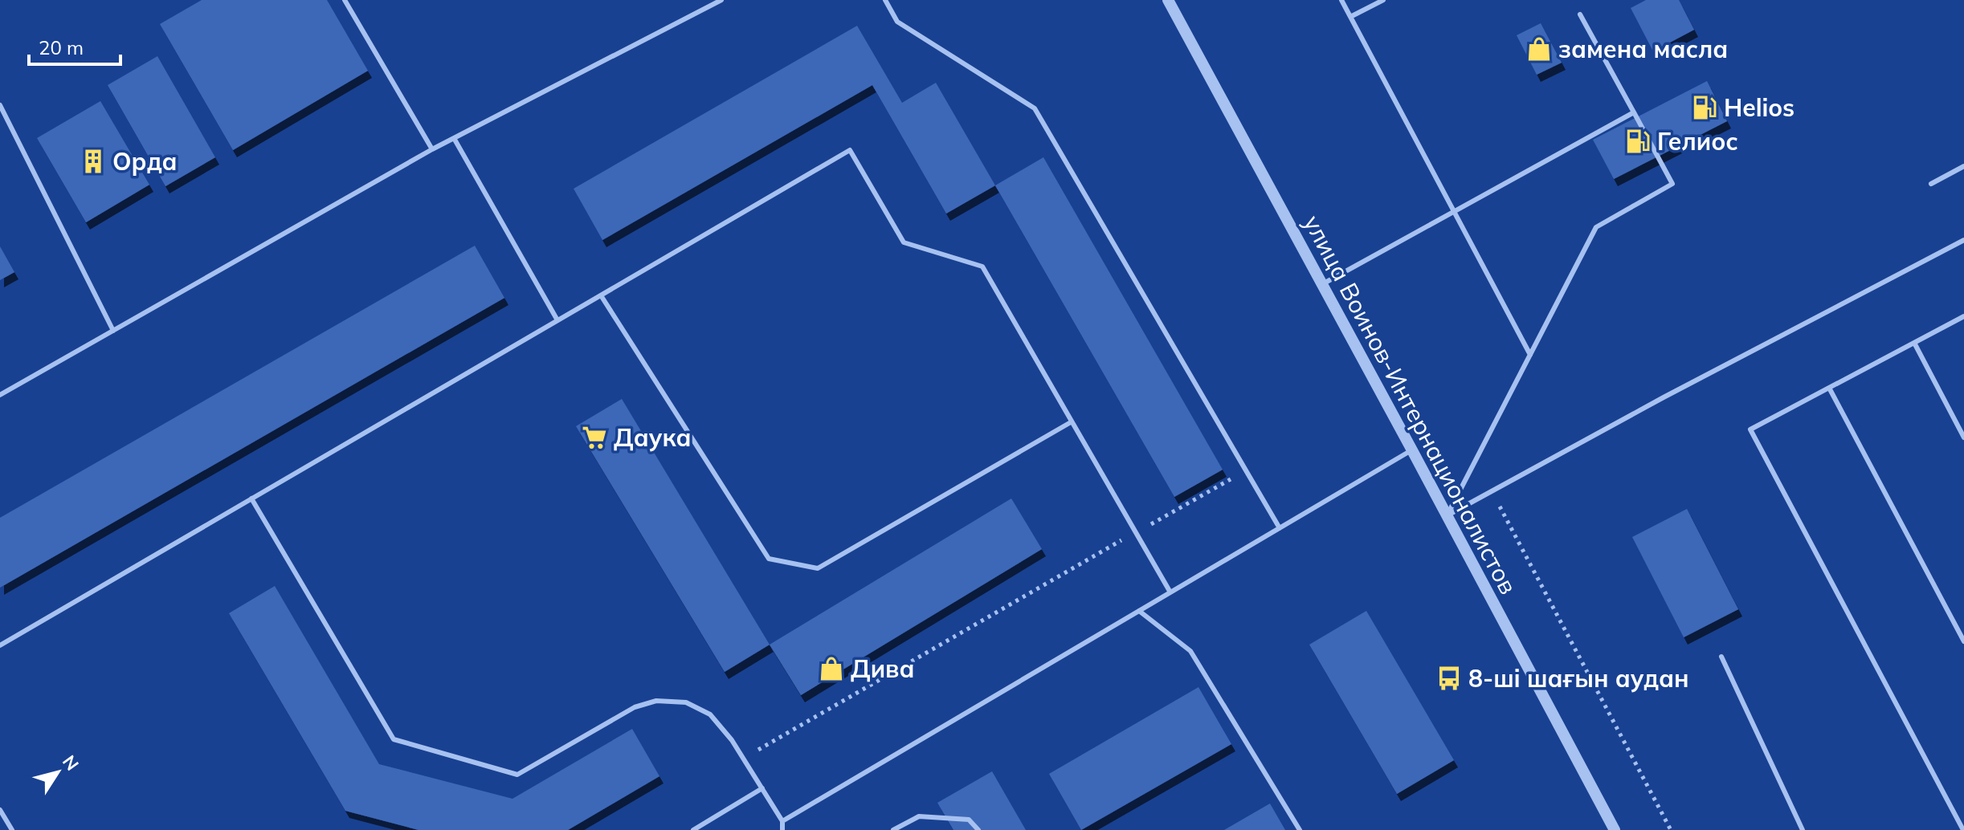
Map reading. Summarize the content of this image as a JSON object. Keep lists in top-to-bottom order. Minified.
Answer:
{"streets":{"street":["улица Воинов-Интернационалистов"]},"places":{"shop":["замена масла","Дива"],"fuel station":["Helios","Гелиос"],"building":["Орда"],"supermarket":["Даука"],"bus stop":["8-ші шағын аудан"]},"scale_bar":"20 m","north":"top right"}
